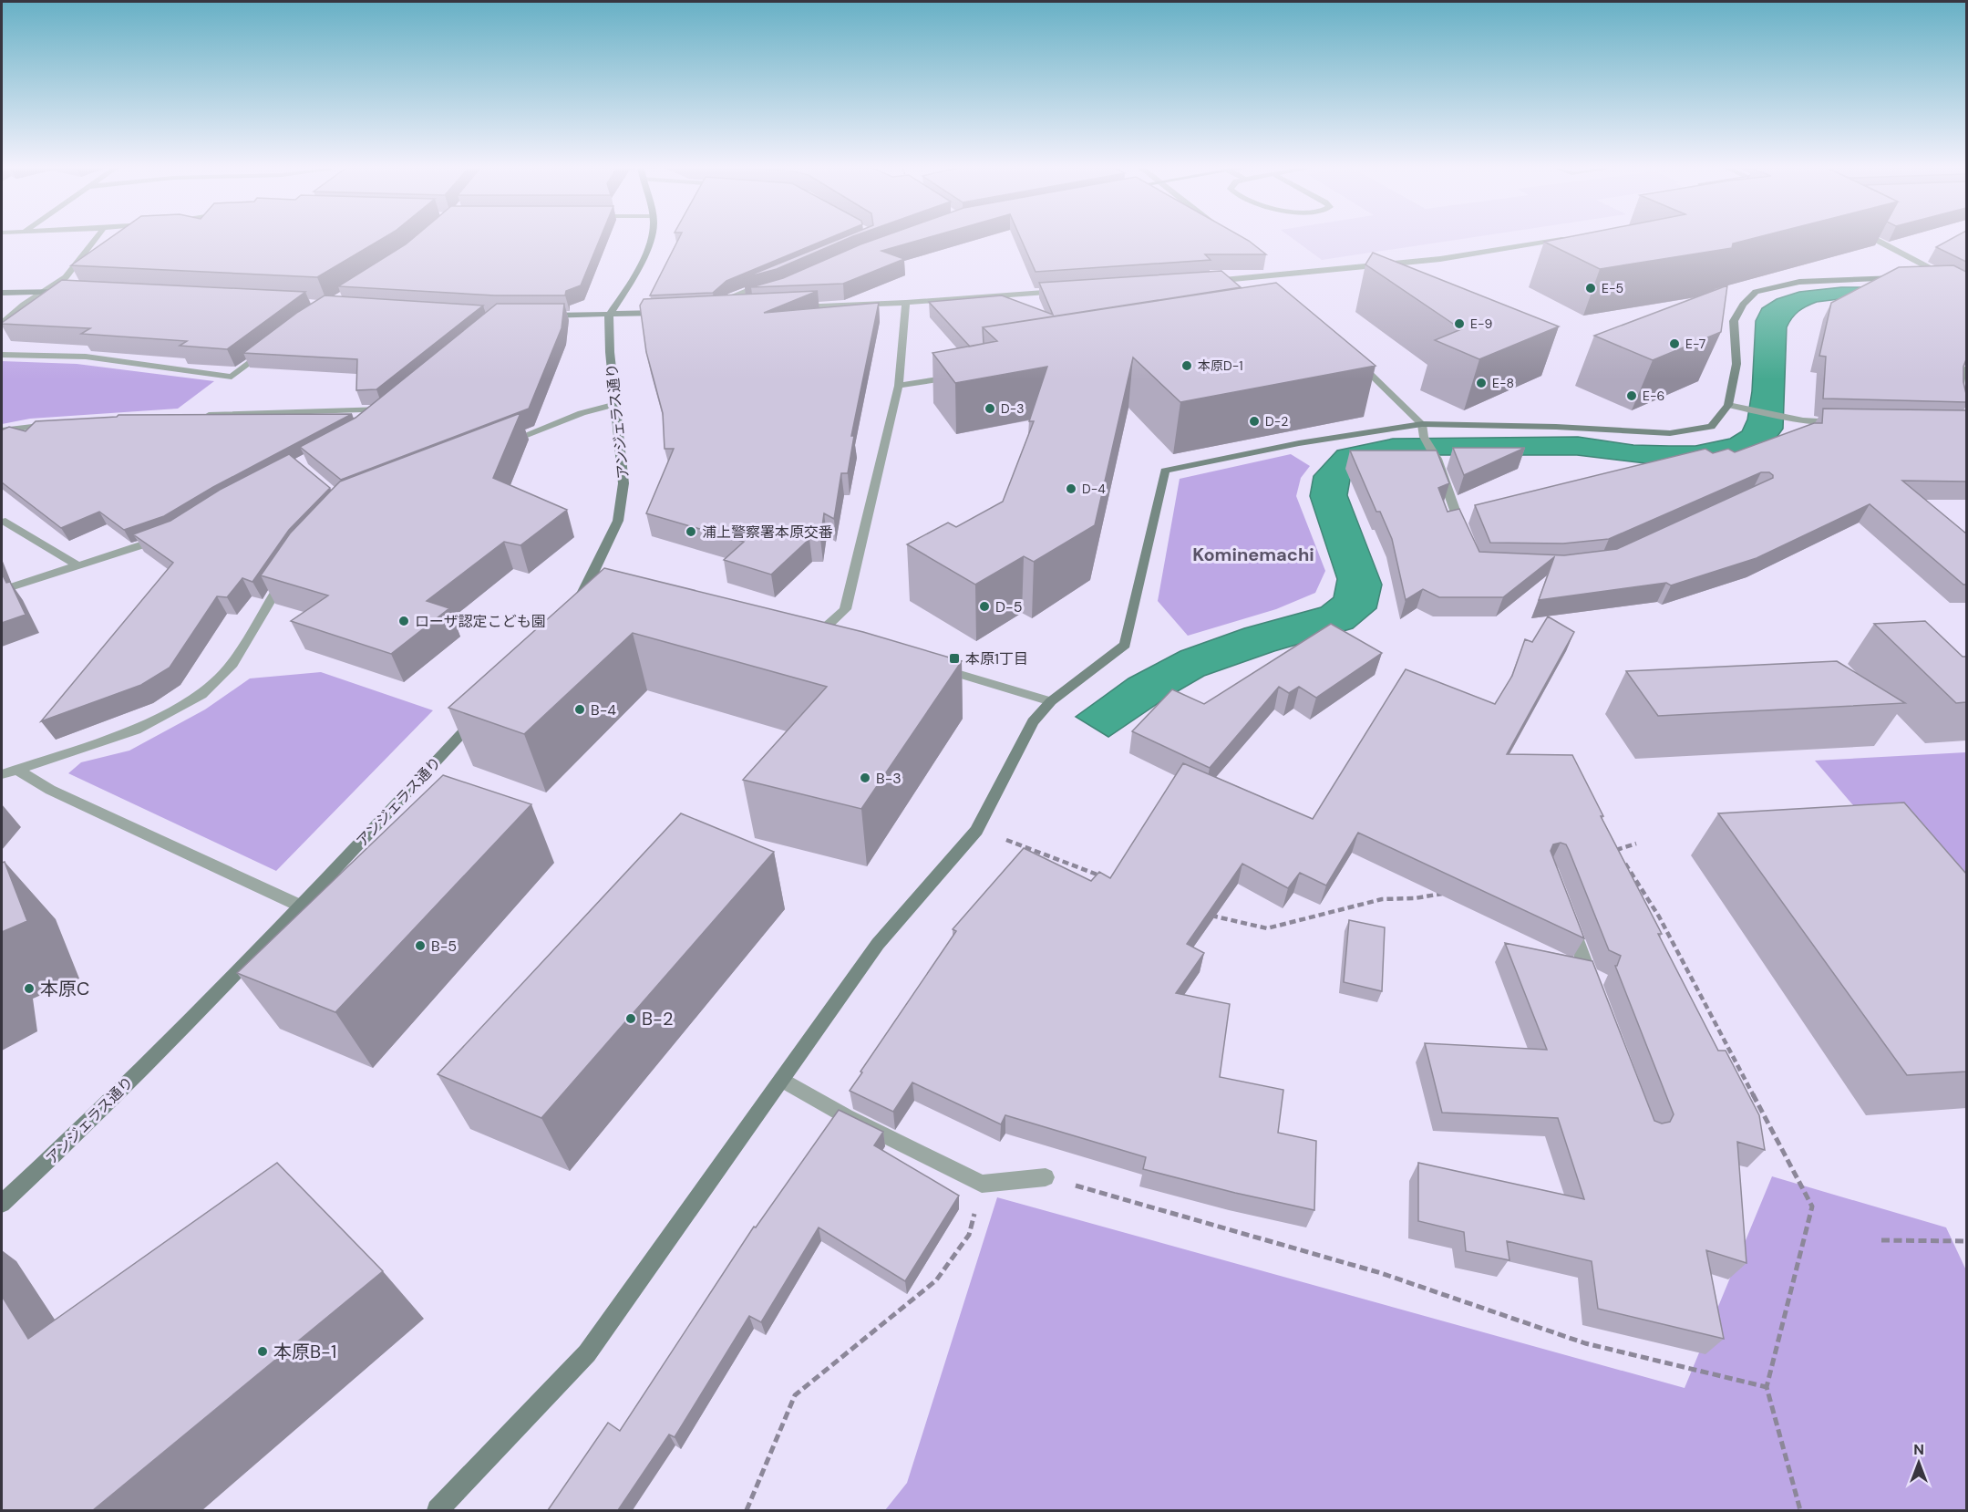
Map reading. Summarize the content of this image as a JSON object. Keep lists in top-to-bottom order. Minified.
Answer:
{"streets":{"street":["アンジェラス通り"]},"districts":["Kominemachi"],"places":{"other":["E-5","E-9","E-7","本原D-1","E-8","E-6","D-3","D-2","D-4","浦上警察署本原交番","D-5","ローザ認定こども園","B-4","B-3","B-5","本原C","B-2","本原B-1"],"transit":["本原1丁目"]},"north":"top"}
